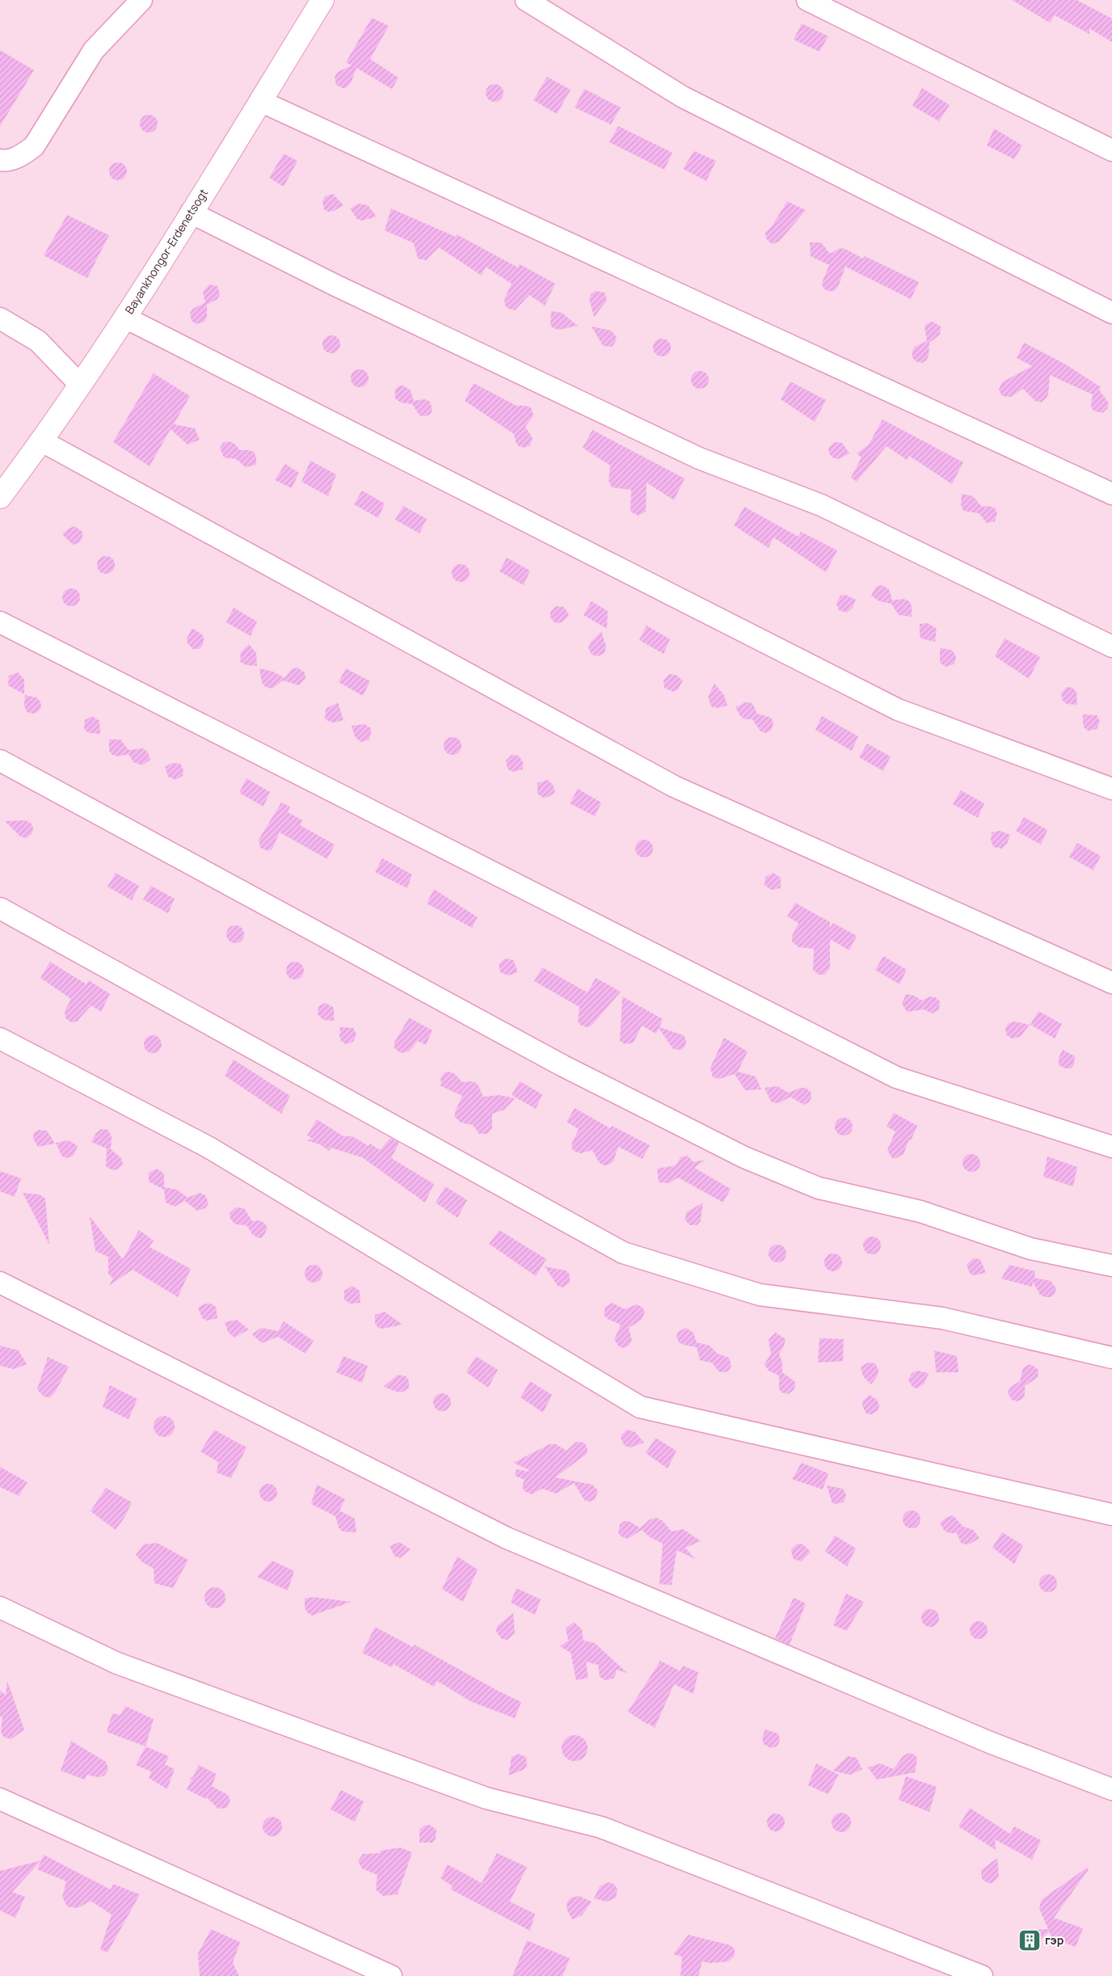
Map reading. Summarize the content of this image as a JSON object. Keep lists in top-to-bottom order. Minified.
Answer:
{"streets":{"street":["Bayankhongor-Erdenetsogt"]},"places":{"building":["гэр"]}}
